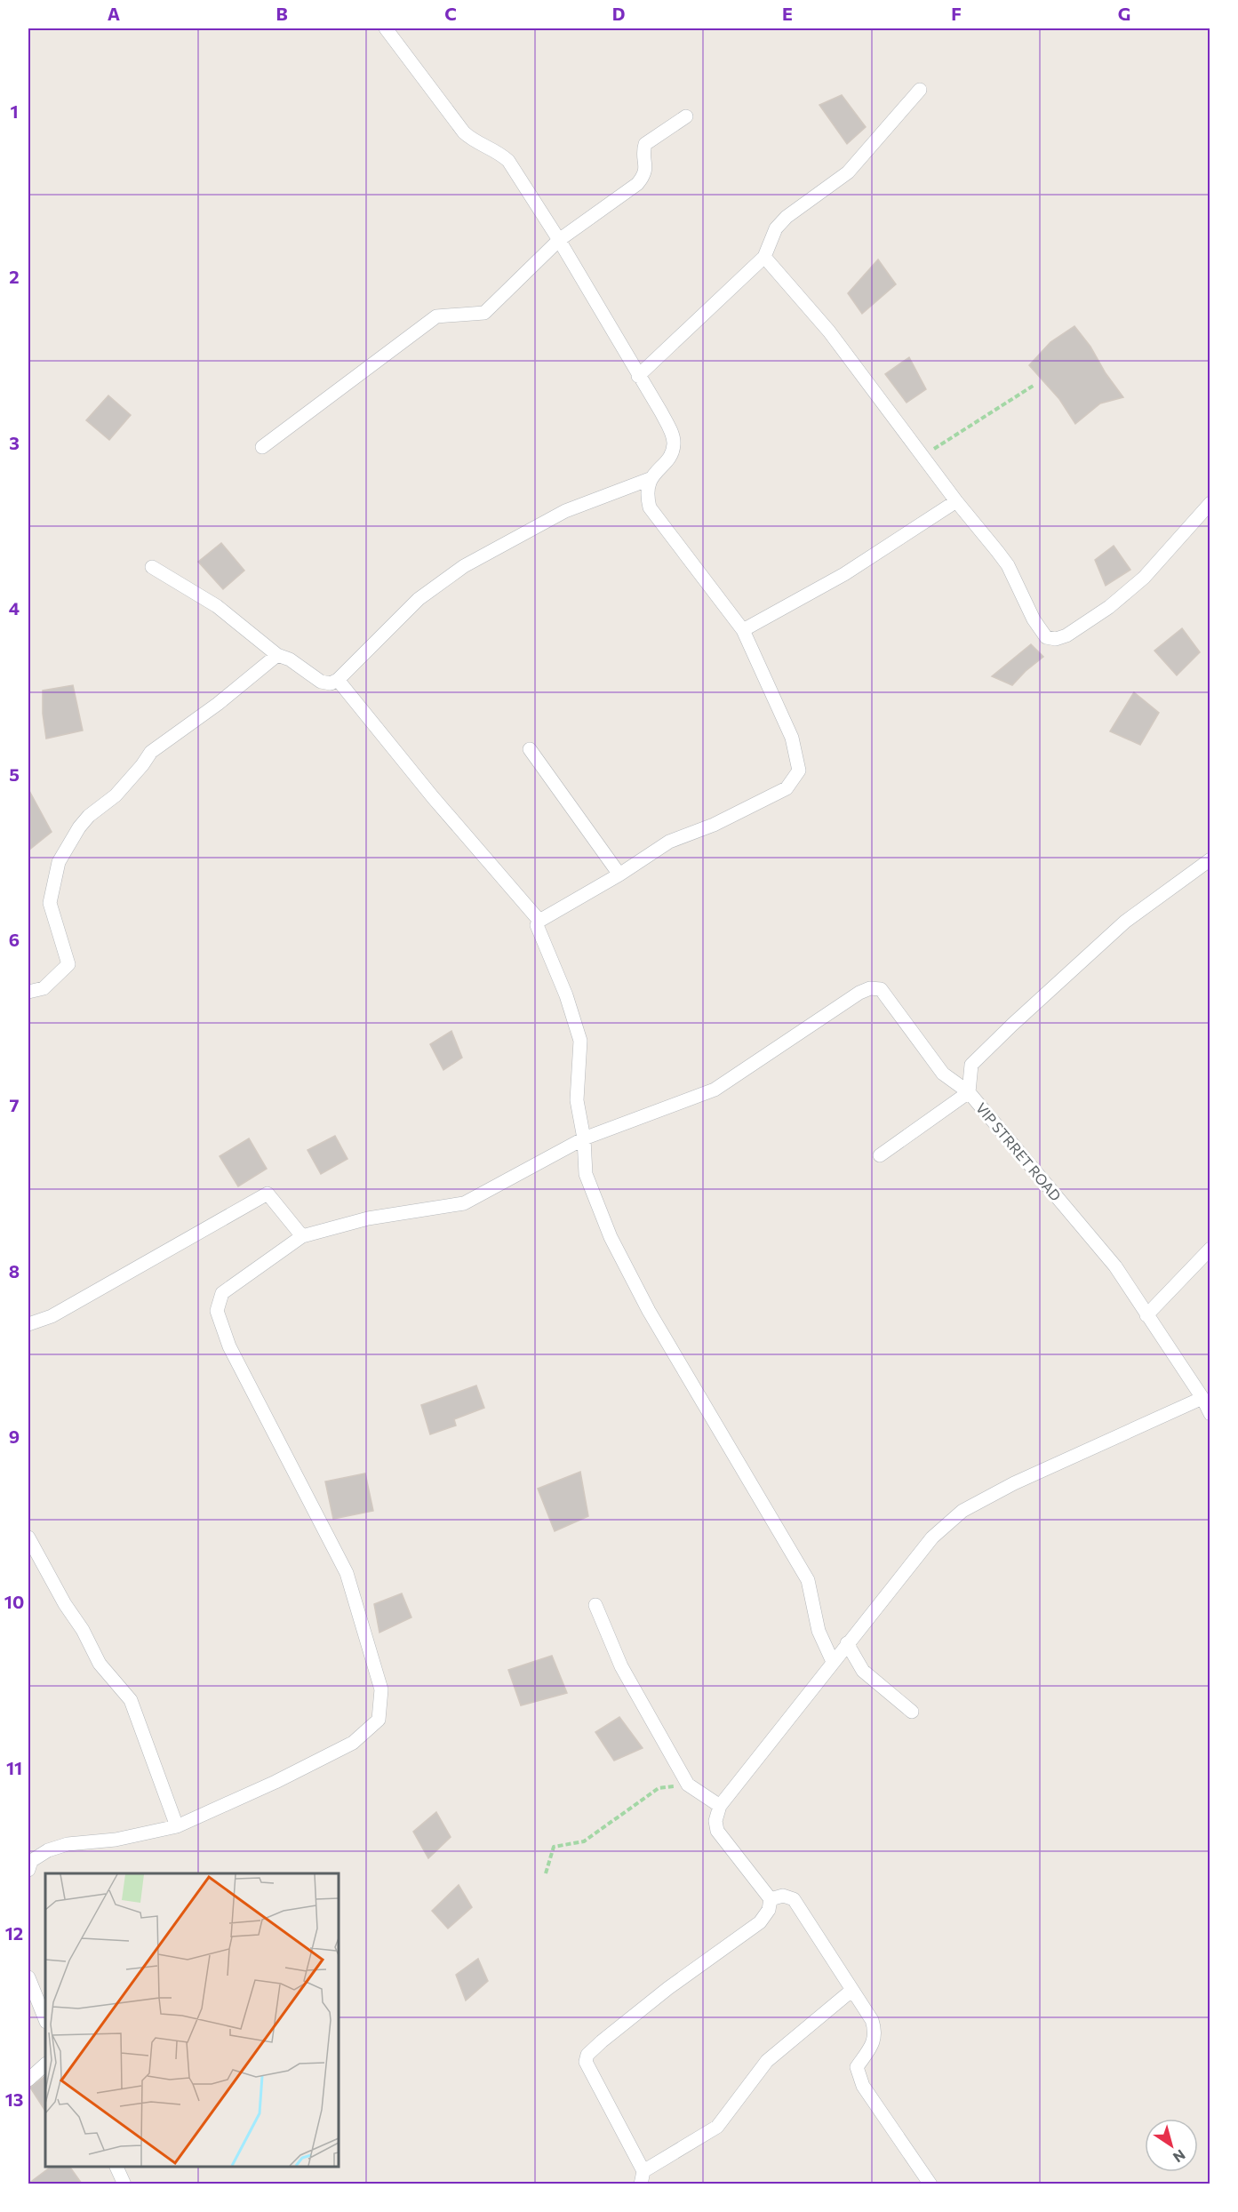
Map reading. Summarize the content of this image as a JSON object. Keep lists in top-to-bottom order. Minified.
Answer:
{"streets":{"street":["VIP STRRET ROAD"]},"north":"bottom right","grid":{"columns":["A","B","C","D","E","F","G"],"rows":["1","2","3","4","5","6","7","8","9","10","11","12","13"]}}
